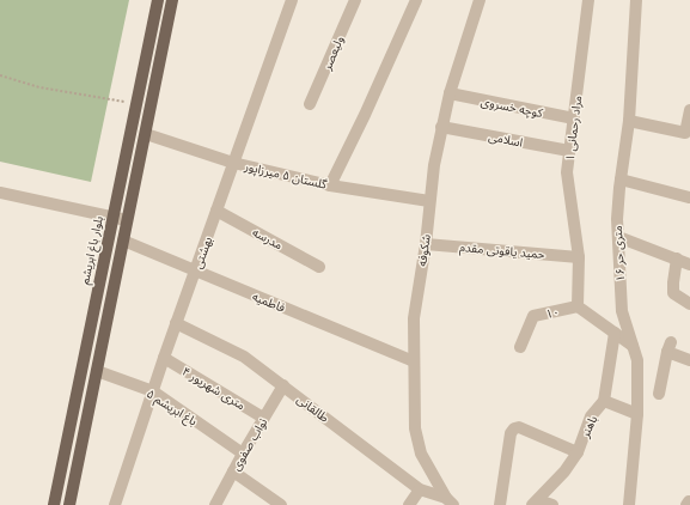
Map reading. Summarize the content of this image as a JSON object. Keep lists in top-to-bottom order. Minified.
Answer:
{"streets":{"main road":["بلوار باغ ابریشم"],"street":["ولیعصر","کوچه خسروی","مراد رحمانی ۱","اسلامی","گلستان ۵ میرزاپور","مدرسه","شکوفه","حمید یاقوتی مقدم","بهشتی","۱۶ متری حر","فاطمیه","۱۰","۴ متری شهریور","باغ ابریشم ۵","طالقانی","باهنر","نواب صفوی"]},"crossings":[["کوچه خسروی","مراد رحمانی ۱"],["کوچه خسروی","شکوفه"],["مراد رحمانی ۱","اسلامی"],["مراد رحمانی ۱","حمید یاقوتی مقدم"],["مراد رحمانی ۱","۱۰"],["اسلامی","شکوفه"],["گلستان ۵ میرزاپور","شکوفه"],["گلستان ۵ میرزاپور","بهشتی"],["مدرسه","بهشتی"],["شکوفه","حمید یاقوتی مقدم"],["شکوفه","فاطمیه"],["شکوفه","طالقانی"],["بهشتی","فاطمیه"],["بهشتی","۴ متری شهریور"],["بهشتی","باغ ابریشم ۵"],["بهشتی","طالقانی"],["۴ متری شهریور","نواب صفوی"],["باغ ابریشم ۵","نواب صفوی"],["طالقانی","نواب صفوی"]]}
